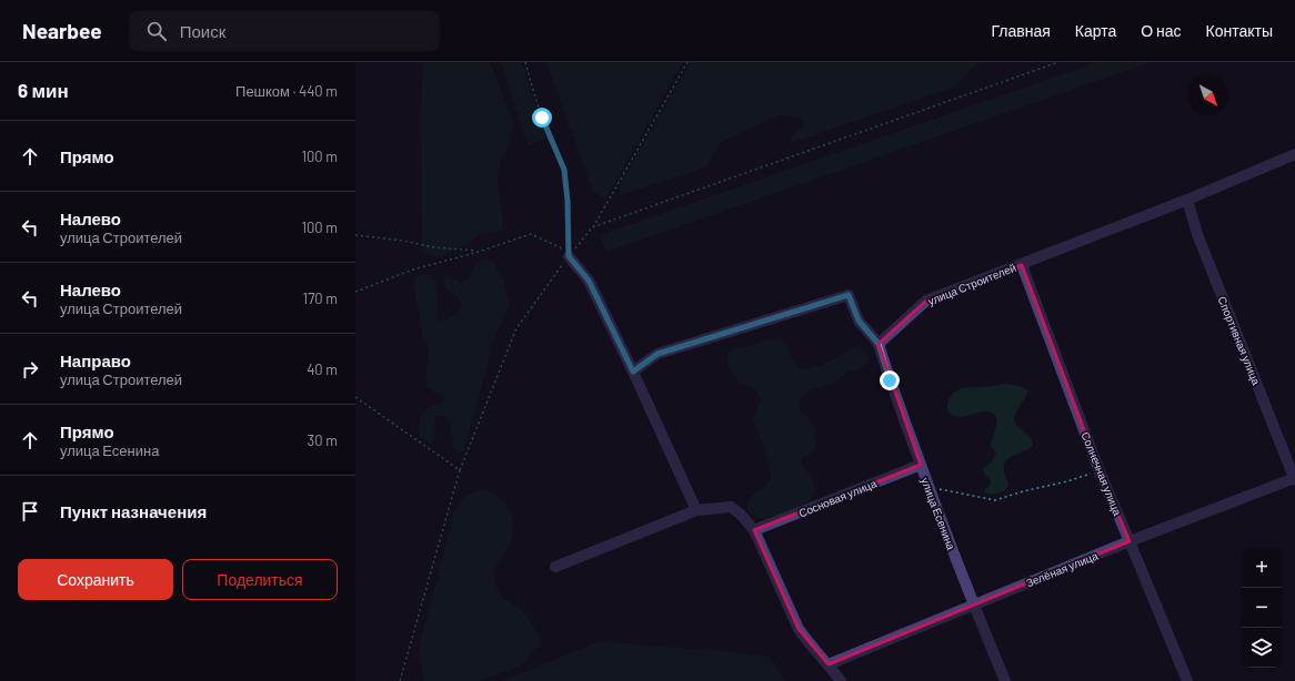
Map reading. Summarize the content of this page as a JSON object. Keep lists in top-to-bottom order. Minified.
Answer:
{"streets":{"street":["улица Строителей","Спортивная улица","Солнечная улица","Сосновая улица","улица Есенина","Зелёная улица"]},"crossings":[["улица Строителей","Спортивная улица"],["улица Строителей","Солнечная улица"],["улица Строителей","улица Есенина"],["Спортивная улица","Зелёная улица"],["Солнечная улица","Зелёная улица"],["Сосновая улица","улица Есенина"],["улица Есенина","Зелёная улица"]],"north":"bottom right","page":{"header":"Nearbee","search":"Поиск","nav":["Главная","Карта","О нас","Контакты"],"heading":["6 мин","Пешком · 440 m"],"list":[["Прямо","100 m"],["Налево","улица Строителей","100 m"],["Налево","улица Строителей","170 m"],["Направо","улица Строителей","40 m"],["Прямо","улица Есенина","30 m"],"Пункт назначения"],"buttons":["Сохранить","Поделиться"],"map_buttons":["+","−"]}}
